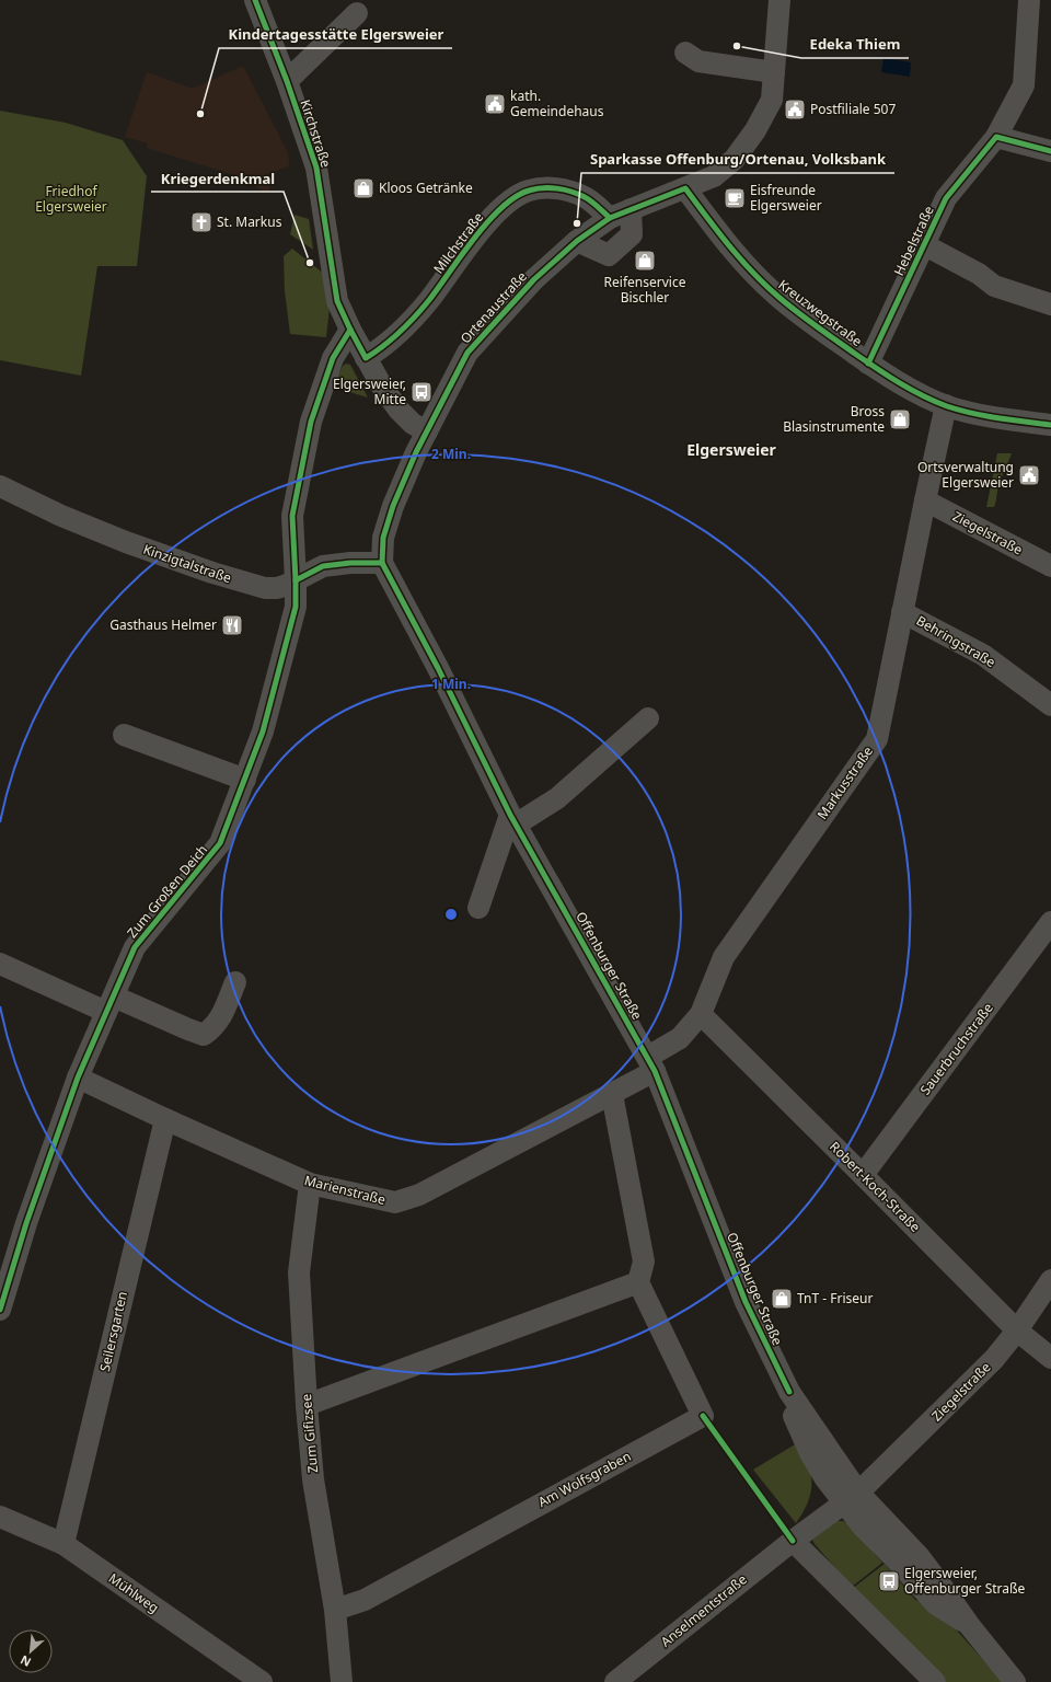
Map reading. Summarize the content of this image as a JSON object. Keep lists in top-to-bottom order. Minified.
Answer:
{"streets":{"street":["Kirchstraße","Hebelstraße","Milchstraße","Ortenaustraße","Kreuzwegstraße","Ziegelstraße","Kinzigtalstraße","Behringstraße","Markusstraße","Zum Großen Deich","Offenburger Straße","Sauerbruchstraße","Robert-Koch-Straße","Marienstraße","Seilersgarten","Zum Gifizsee","Am Wolfsgraben","Mühlweg","Anselmentstraße"]},"crossings":[["Kirchstraße","Milchstraße"],["Kirchstraße","Ortenaustraße"],["Hebelstraße","Kreuzwegstraße"],["Milchstraße","Ortenaustraße"],["Ortenaustraße","Kreuzwegstraße"],["Ortenaustraße","Kinzigtalstraße"],["Ortenaustraße","Offenburger Straße"],["Kreuzwegstraße","Markusstraße"],["Ziegelstraße","Markusstraße"],["Ziegelstraße","Offenburger Straße"],["Ziegelstraße","Robert-Koch-Straße"],["Ziegelstraße","Anselmentstraße"],["Kinzigtalstraße","Zum Großen Deich"],["Kinzigtalstraße","Offenburger Straße"],["Behringstraße","Markusstraße"],["Markusstraße","Offenburger Straße"],["Markusstraße","Robert-Koch-Straße"],["Markusstraße","Marienstraße"],["Zum Großen Deich","Marienstraße"],["Offenburger Straße","Marienstraße"],["Offenburger Straße","Anselmentstraße"],["Sauerbruchstraße","Robert-Koch-Straße"],["Marienstraße","Seilersgarten"],["Marienstraße","Zum Gifizsee"],["Seilersgarten","Mühlweg"],["Zum Gifizsee","Am Wolfsgraben"]],"districts":["Elgersweier"],"parks":["Friedhof Elgersweier"],"places":{"other":["Edeka Thiem","Kindertagesstätte Elgersweier","Sparkasse Offenburg/Ortenau, Volksbank","Kriegerdenkmal"],"public building":["kath. Gemeindehaus","Postfiliale 507","Ortsverwaltung Elgersweier"],"shop":["Kloos Getränke","Reifenservice Bischler","Bross Blasinstrumente","TnT - Friseur"],"cafe":["Eisfreunde Elgersweier"],"church":["St. Markus"],"bus stop":["Elgersweier, Mitte","Elgersweier, Offenburger Straße"],"restaurant":["Gasthaus Helmer"]},"north":"bottom left","rings":["2 Min.","1 Min."]}
